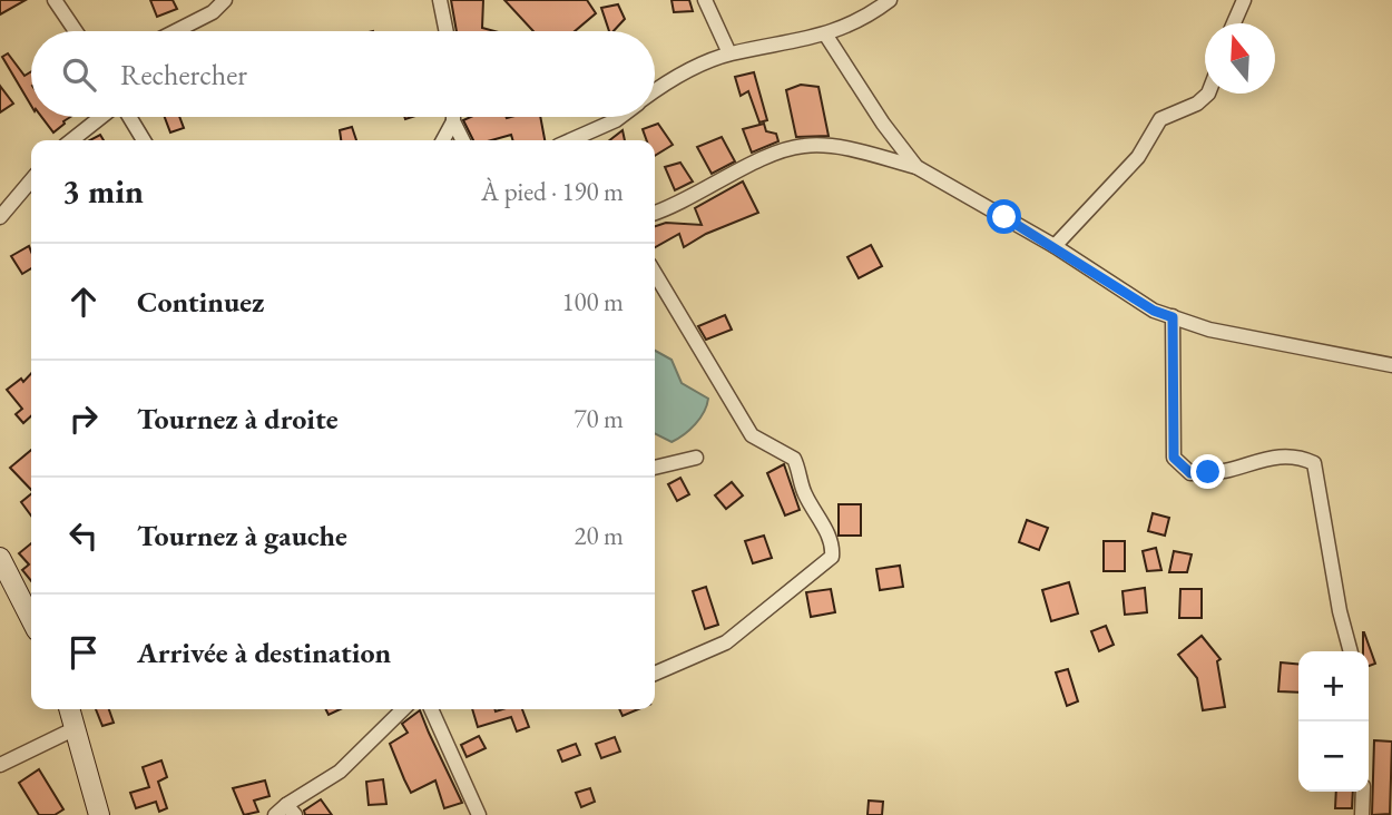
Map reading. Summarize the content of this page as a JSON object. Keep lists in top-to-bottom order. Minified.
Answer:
{"north":"top","page":{"search":"Rechercher","heading":["3 min","À pied · 190 m"],"list":[["Continuez","100 m"],["Tournez à droite","70 m"],["Tournez à gauche","20 m"],"Arrivée à destination"],"map_buttons":["+","−"]}}
